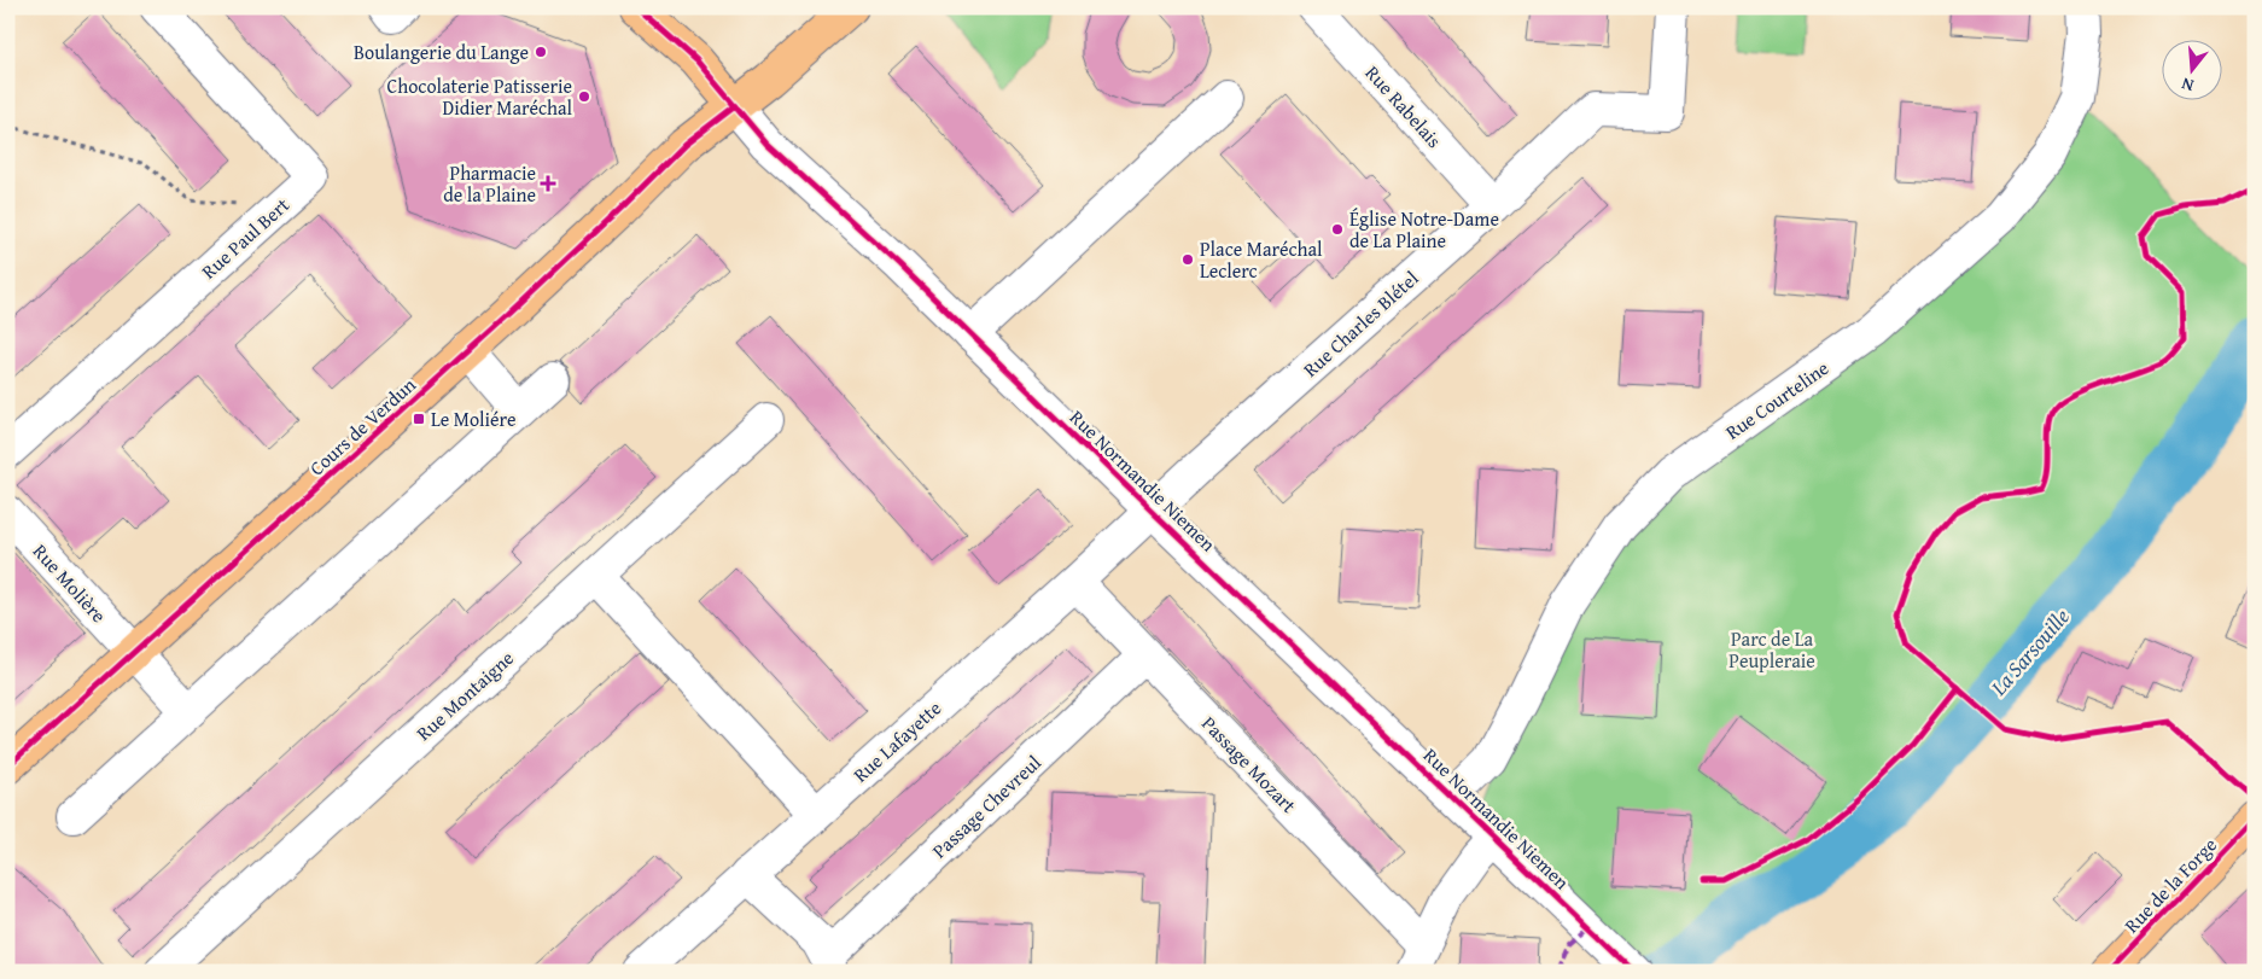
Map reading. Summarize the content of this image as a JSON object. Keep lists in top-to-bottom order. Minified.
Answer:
{"streets":{"main road":["Cours de Verdun","Rue Normandie Niemen","Rue de la Forge"],"street":["Rue Rabelais","Rue Paul Bert","Rue Charles Blétel","Rue Courteline","Rue Molière","Rue Montaigne","Rue Lafayette","Passage Mozart","Passage Chevreul"]},"crossings":[["Rue Rabelais","Rue Charles Blétel"],["Rue Charles Blétel","Rue Normandie Niemen"],["Rue Charles Blétel","Rue Lafayette"],["Rue Courteline","Rue Normandie Niemen"],["Cours de Verdun","Rue Normandie Niemen"],["Cours de Verdun","Rue Molière"],["Rue Normandie Niemen","Rue Lafayette"],["Rue Lafayette","Passage Mozart"],["Passage Mozart","Passage Chevreul"]],"water":["La Sarsouille"],"parks":["Parc de La Peupleraie"],"places":{"other":["Boulangerie du Lange","Chocolaterie Patisserie Didier Maréchal","Église Notre-Dame de La Plaine","Place Maréchal Leclerc"],"health":["Pharmacie de la Plaine"],"transit":["Le Moliére"]},"north":"bottom"}
